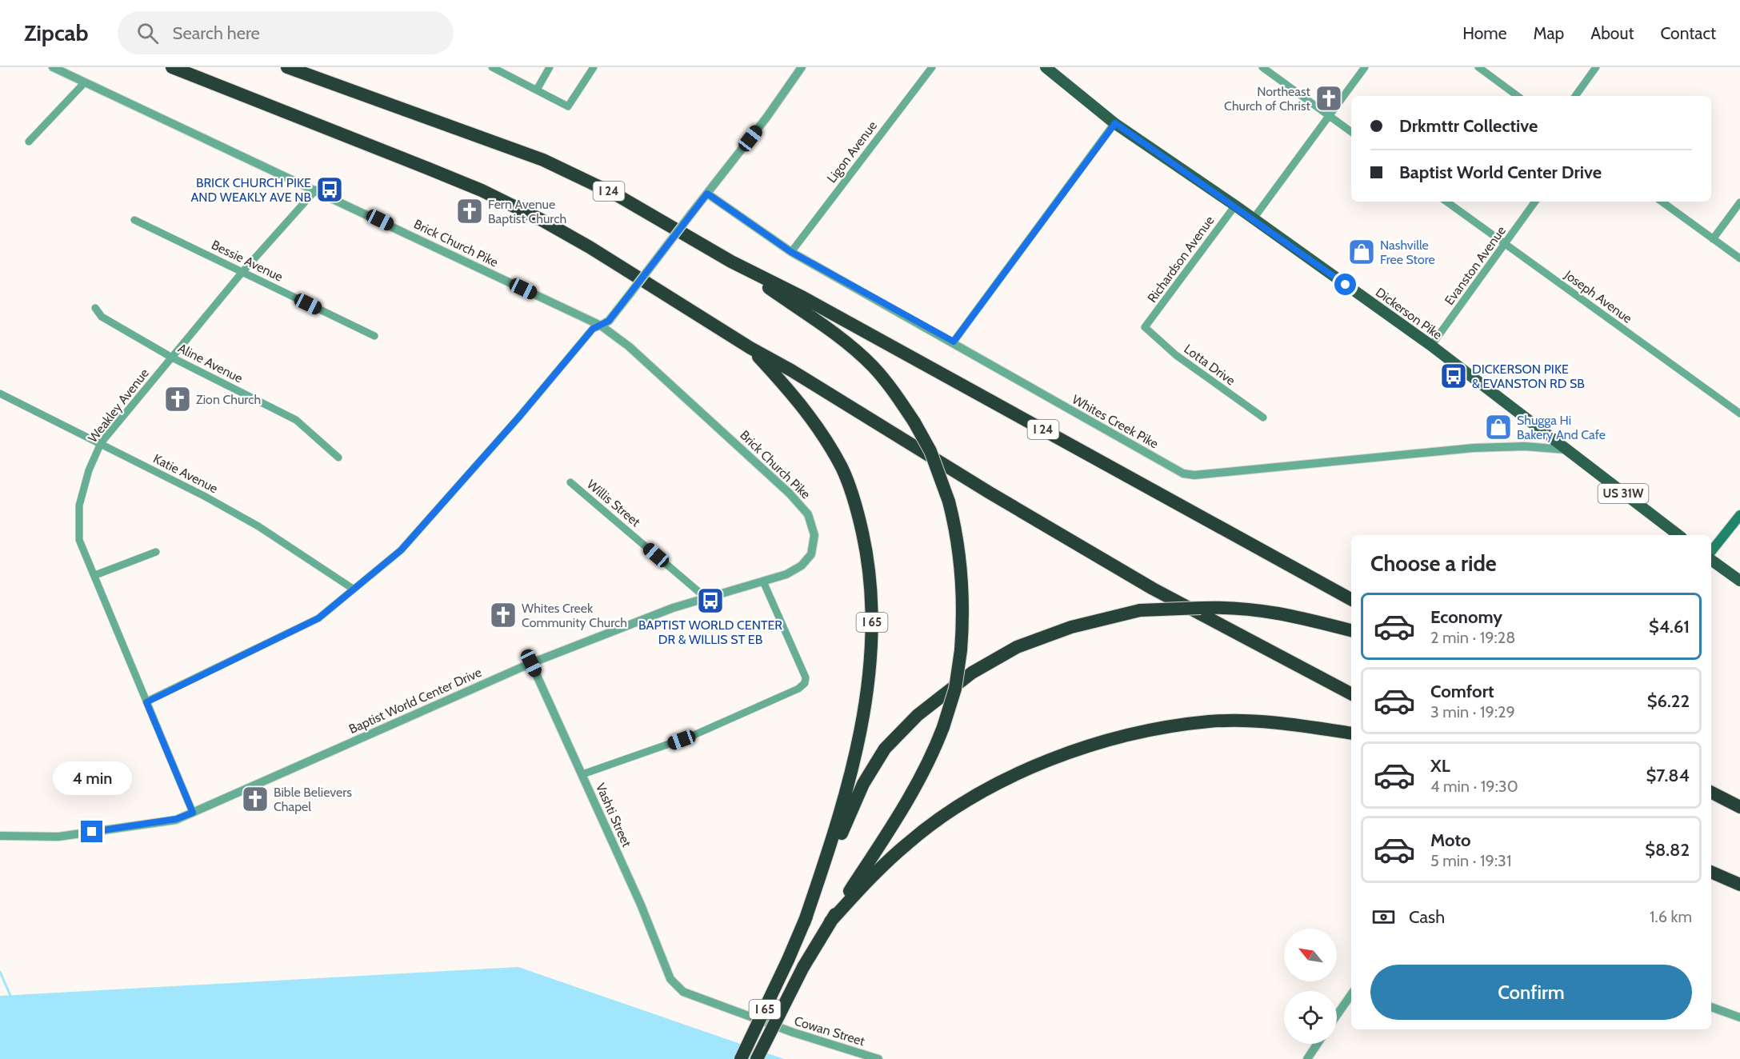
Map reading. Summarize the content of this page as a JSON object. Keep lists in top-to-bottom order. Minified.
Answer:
{"streets":{"highway":["I 24","I 65"],"main road":["Dickerson Pike","US 31W"],"street":["Ligon Avenue","Brick Church Pike","Richardson Avenue","Bessie Avenue","Evanston Avenue","Joseph Avenue","Aline Avenue","Lotta Drive","Weakley Avenue","Whites Creek Pike","Katie Avenue","Willis Street","Baptist World Center Drive","Vashti Street","Cowan Street"]},"crossings":[["Ligon Avenue","Whites Creek Pike"],["I 24","I 65"],["Brick Church Pike","Weakley Avenue"],["Brick Church Pike","Baptist World Center Drive"],["Richardson Avenue","Dickerson Pike"],["Richardson Avenue","Lotta Drive"],["Bessie Avenue","Weakley Avenue"],["Evanston Avenue","Joseph Avenue"],["Evanston Avenue","Dickerson Pike"],["Dickerson Pike","Whites Creek Pike"],["Aline Avenue","Weakley Avenue"],["Weakley Avenue","Katie Avenue"],["Weakley Avenue","Baptist World Center Drive"],["Willis Street","Baptist World Center Drive"],["Baptist World Center Drive","Vashti Street"],["Vashti Street","Cowan Street"]],"places":{"church":["Northeast Church of Christ","Fern Avenue Baptist Church","Zion Church","Whites Creek Community Church","Bible Believers Chapel"],"bus stop":["BRICK CHURCH PIKE AND WEAKLY AVE NB","DICKERSON PIKE & EVANSTON RD SB","BAPTIST WORLD CENTER DR & WILLIS ST EB"],"shop":["Nashville Free Store","Shugga Hi Bakery And Cafe"]},"north":"top left","page":{"header":"Zipcab","search":"Search here","nav":["Home","Map","About","Contact"],"banner":["Drkmttr Collective","Baptist World Center Drive"],"heading":"Choose a ride","list":[{"name":"Economy","note":"2 min · 19:28","value":"$4.61"},{"name":"Comfort","note":"3 min · 19:29","value":"$6.22"},{"name":"XL","note":"4 min · 19:30","value":"$7.84"},{"name":"Moto","note":"5 min · 19:31","value":"$8.82"}],"bubble":"4 min","pay":["Cash","1.6 km"],"buttons":"Confirm"}}
